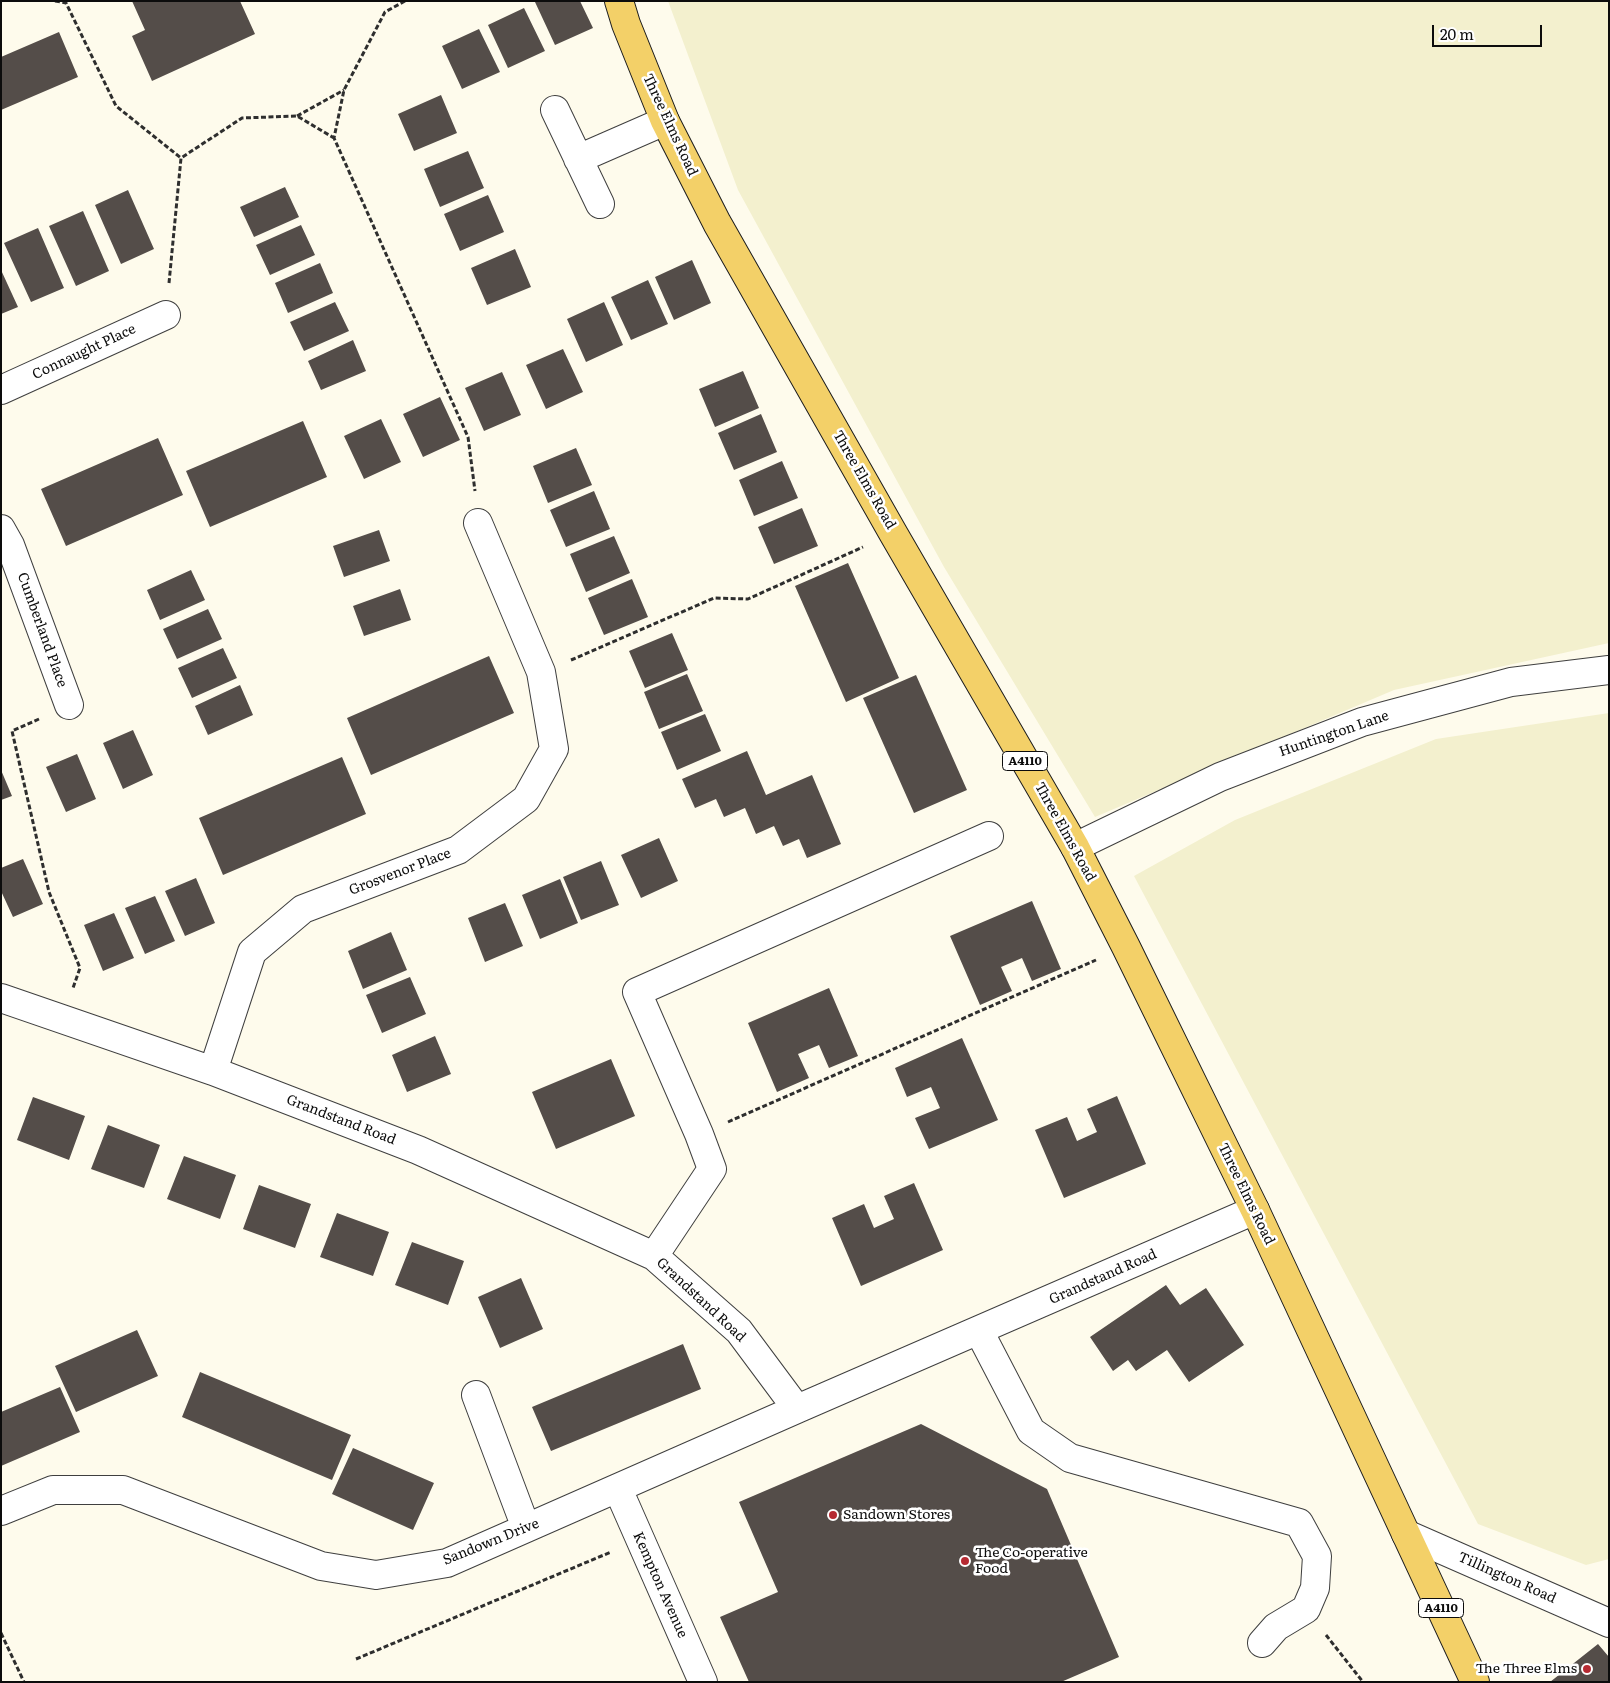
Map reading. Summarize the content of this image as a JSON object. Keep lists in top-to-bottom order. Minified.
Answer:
{"streets":{"main road":["Three Elms Road","A4110"],"street":["Connaught Place","Cumberland Place","Huntington Lane","Grosvenor Place","Grandstand Road","Sandown Drive","Tillington Road","Kempton Avenue"]},"crossings":[["Three Elms Road","Huntington Lane"],["Three Elms Road","Grandstand Road"],["Three Elms Road","Tillington Road"],["Grosvenor Place","Grandstand Road"],["Grandstand Road","Sandown Drive"],["Sandown Drive","Kempton Avenue"]],"places":["Sandown Stores","The Co-operative Food","The Three Elms"],"scale_bar":"20 m"}
